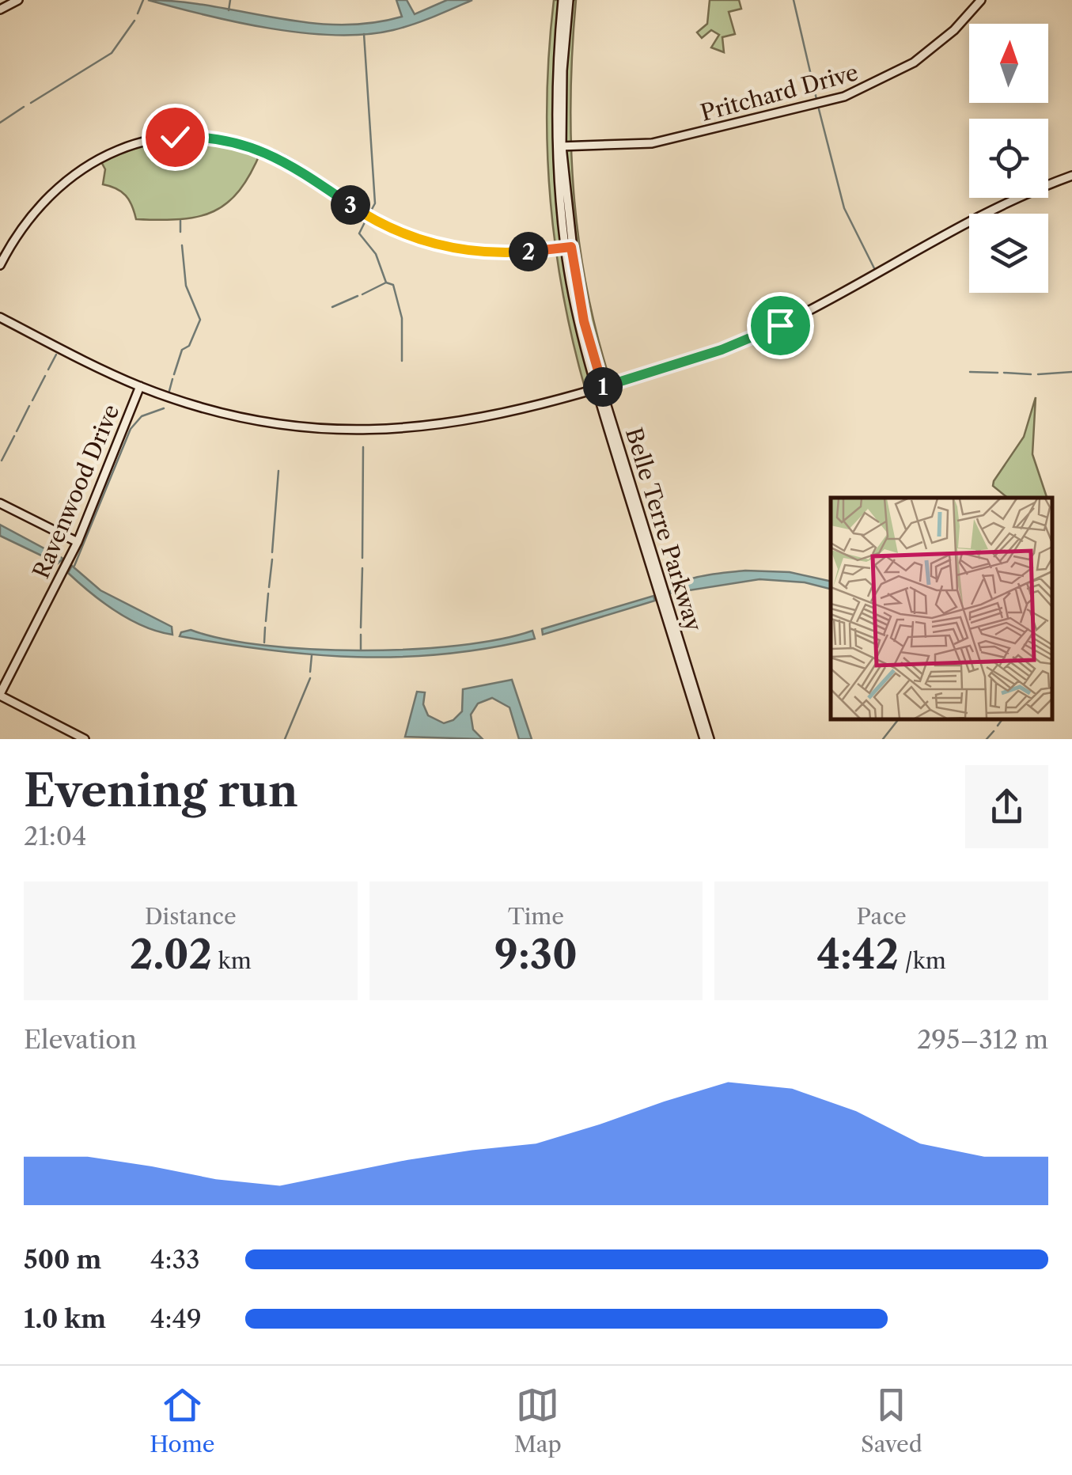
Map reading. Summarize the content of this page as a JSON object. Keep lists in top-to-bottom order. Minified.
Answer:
{"streets":{"street":["Pritchard Drive","Ravenwood Drive","Belle Terre Parkway"]},"crossings":[["Pritchard Drive","Belle Terre Parkway"]],"north":"top","page":{"pins":["3","2","1"],"heading":["Evening run","21:04"],"stats":[["Distance","2.02 km"],["Time","9:30"],["Pace","4:42 /km"]],"chart":["Elevation","295–312 m"],"list":[{"name":"500 m","note":"4:33"},{"name":"1.0 km","note":"4:49"}],"tabs":["Home","Map","Saved"]}}
